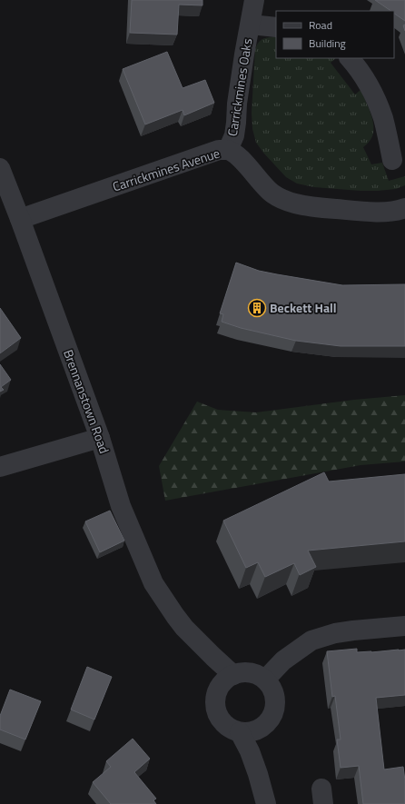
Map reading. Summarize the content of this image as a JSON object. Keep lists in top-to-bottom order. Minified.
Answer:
{"streets":{"street":["Carrickmines Oaks","Carrickmines Avenue","Brennanstown Road"]},"crossings":[["Carrickmines Oaks","Carrickmines Avenue"],["Carrickmines Avenue","Brennanstown Road"]],"places":{"building":["Beckett Hall"]},"legend":["Road","Building"]}
